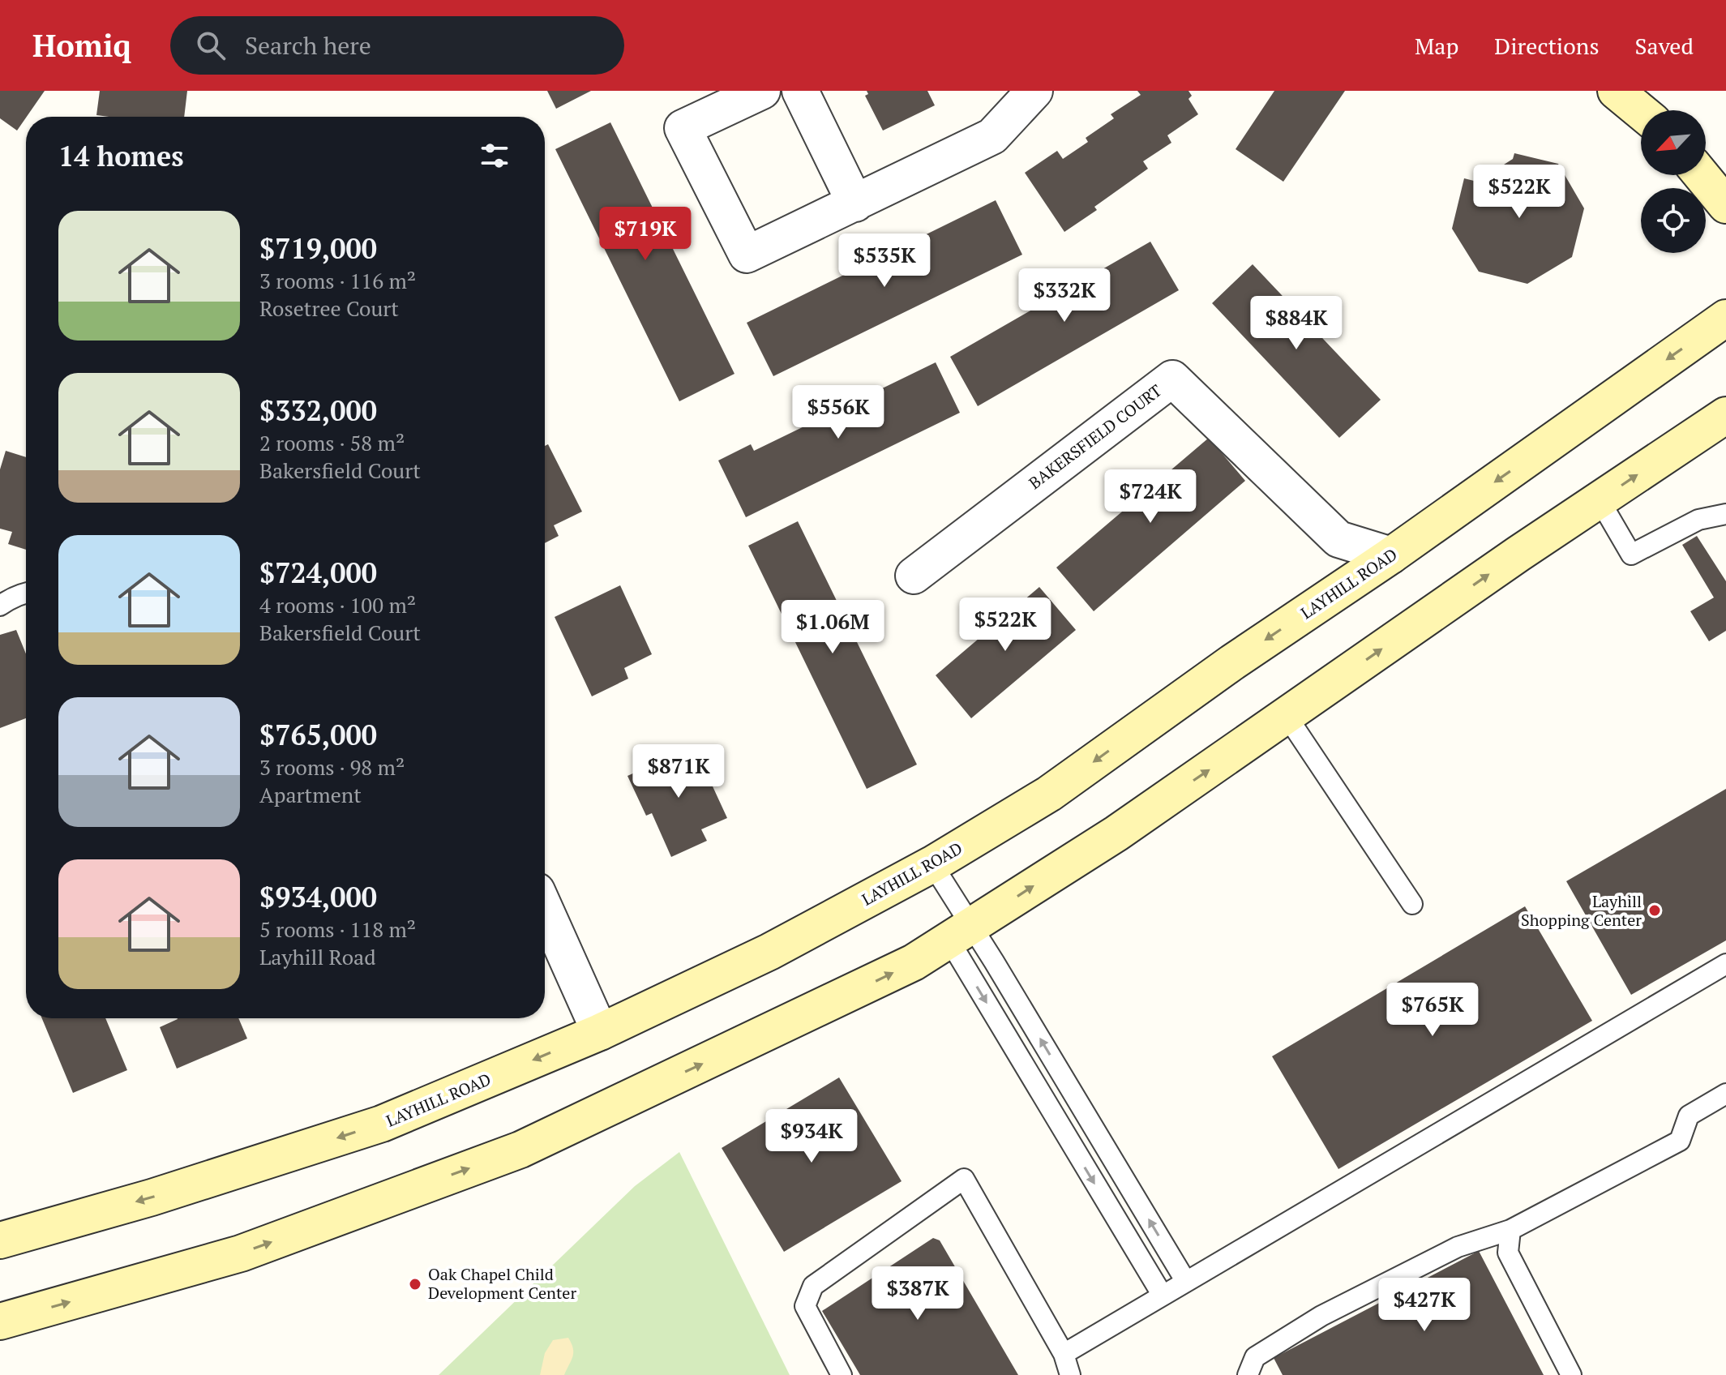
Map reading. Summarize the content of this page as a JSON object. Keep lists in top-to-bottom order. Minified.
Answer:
{"streets":{"main road":["LAYHILL ROAD"],"street":["BAKERSFIELD COURT"]},"crossings":[["BAKERSFIELD COURT","LAYHILL ROAD"]],"places":["Layhill Shopping Center","Oak Chapel Child Development Center"],"north":"bottom left","page":{"header":"Homiq","search":"Search here","nav":["Map","Directions","Saved"],"heading":"14 homes","price":["$522K","$719K","$535K","$332K","$884K","$556K","$724K","$522K","$1.06M","$871K","$765K","$934K","$387K","$427K"],"list":[{"name":"$719,000","note":"3 rooms · 116 m² · Rosetree Court"},{"name":"$332,000","note":"2 rooms · 58 m² · Bakersfield Court"},{"name":"$724,000","note":"4 rooms · 100 m² · Bakersfield Court"},{"name":"$765,000","note":"3 rooms · 98 m² · Apartment"},{"name":"$934,000","note":"5 rooms · 118 m² · Layhill Road"}]}}
